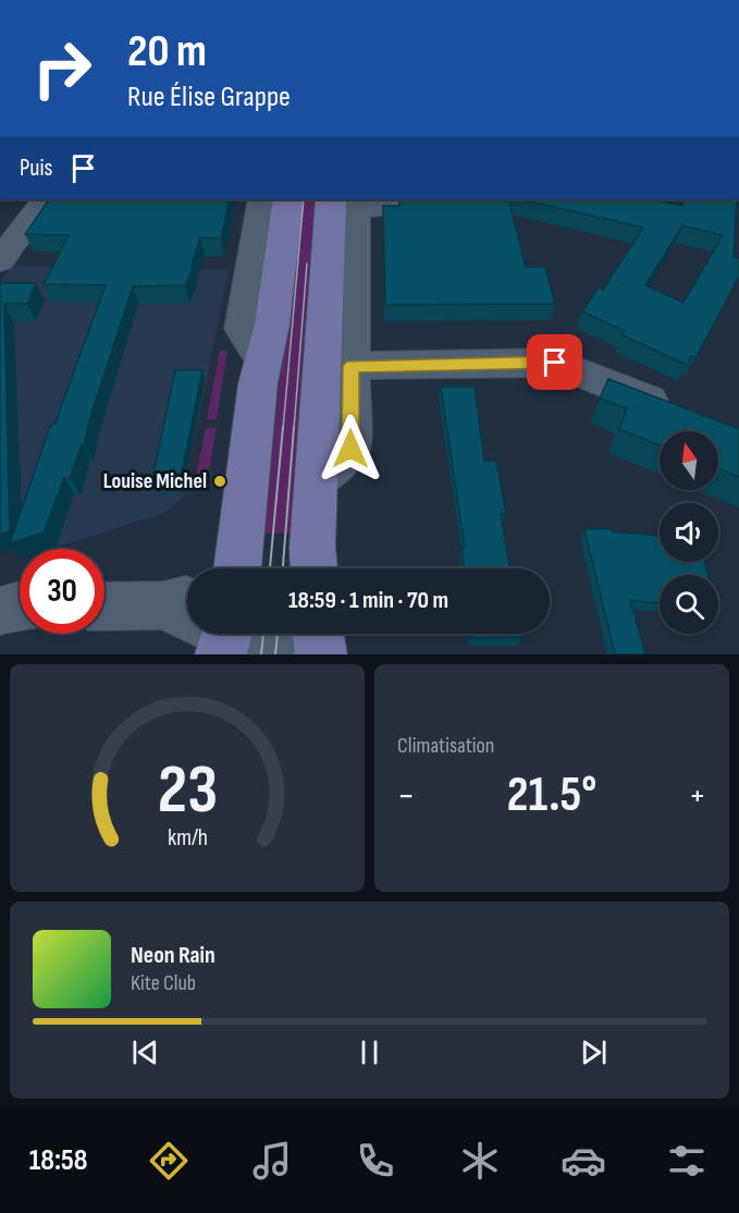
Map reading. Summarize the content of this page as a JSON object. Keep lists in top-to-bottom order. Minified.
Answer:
{"places":["Louise Michel"],"north":"top","page":{"turn":["20 m","Rue Élise Grappe"],"then":"Puis","limit":"30","trip":"18:59 · 1 min · 70 m","tile":"Climatisation","heat":["−","21.5°","+"],"song":["Neon Rain","Kite Club"],"tabs":"18:58","gauge":["23","km/h"]}}
